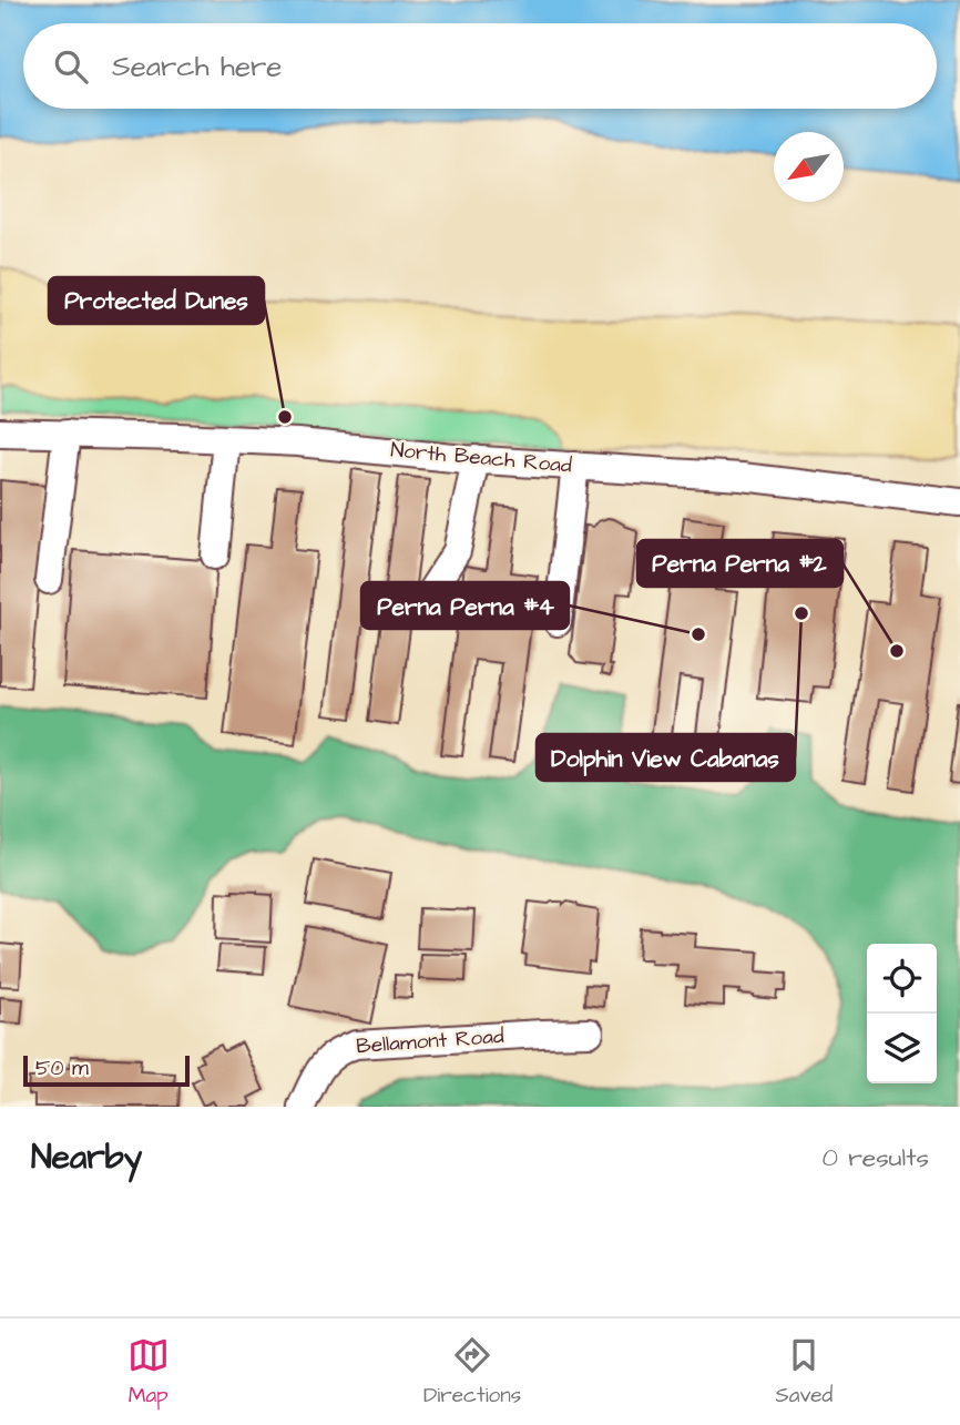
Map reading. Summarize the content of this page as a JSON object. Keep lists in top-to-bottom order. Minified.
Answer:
{"streets":{"street":["North Beach Road","Bellamont Road"]},"places":["Protected Dunes","Dolphin View Cabanas","Perna Perna #4","Perna Perna #2"],"scale_bar":"50 m","north":"bottom left","page":{"search":"Search here","scale":"50 m","heading":["Nearby","0 results"],"nav":["Map","Directions","Saved"]}}
